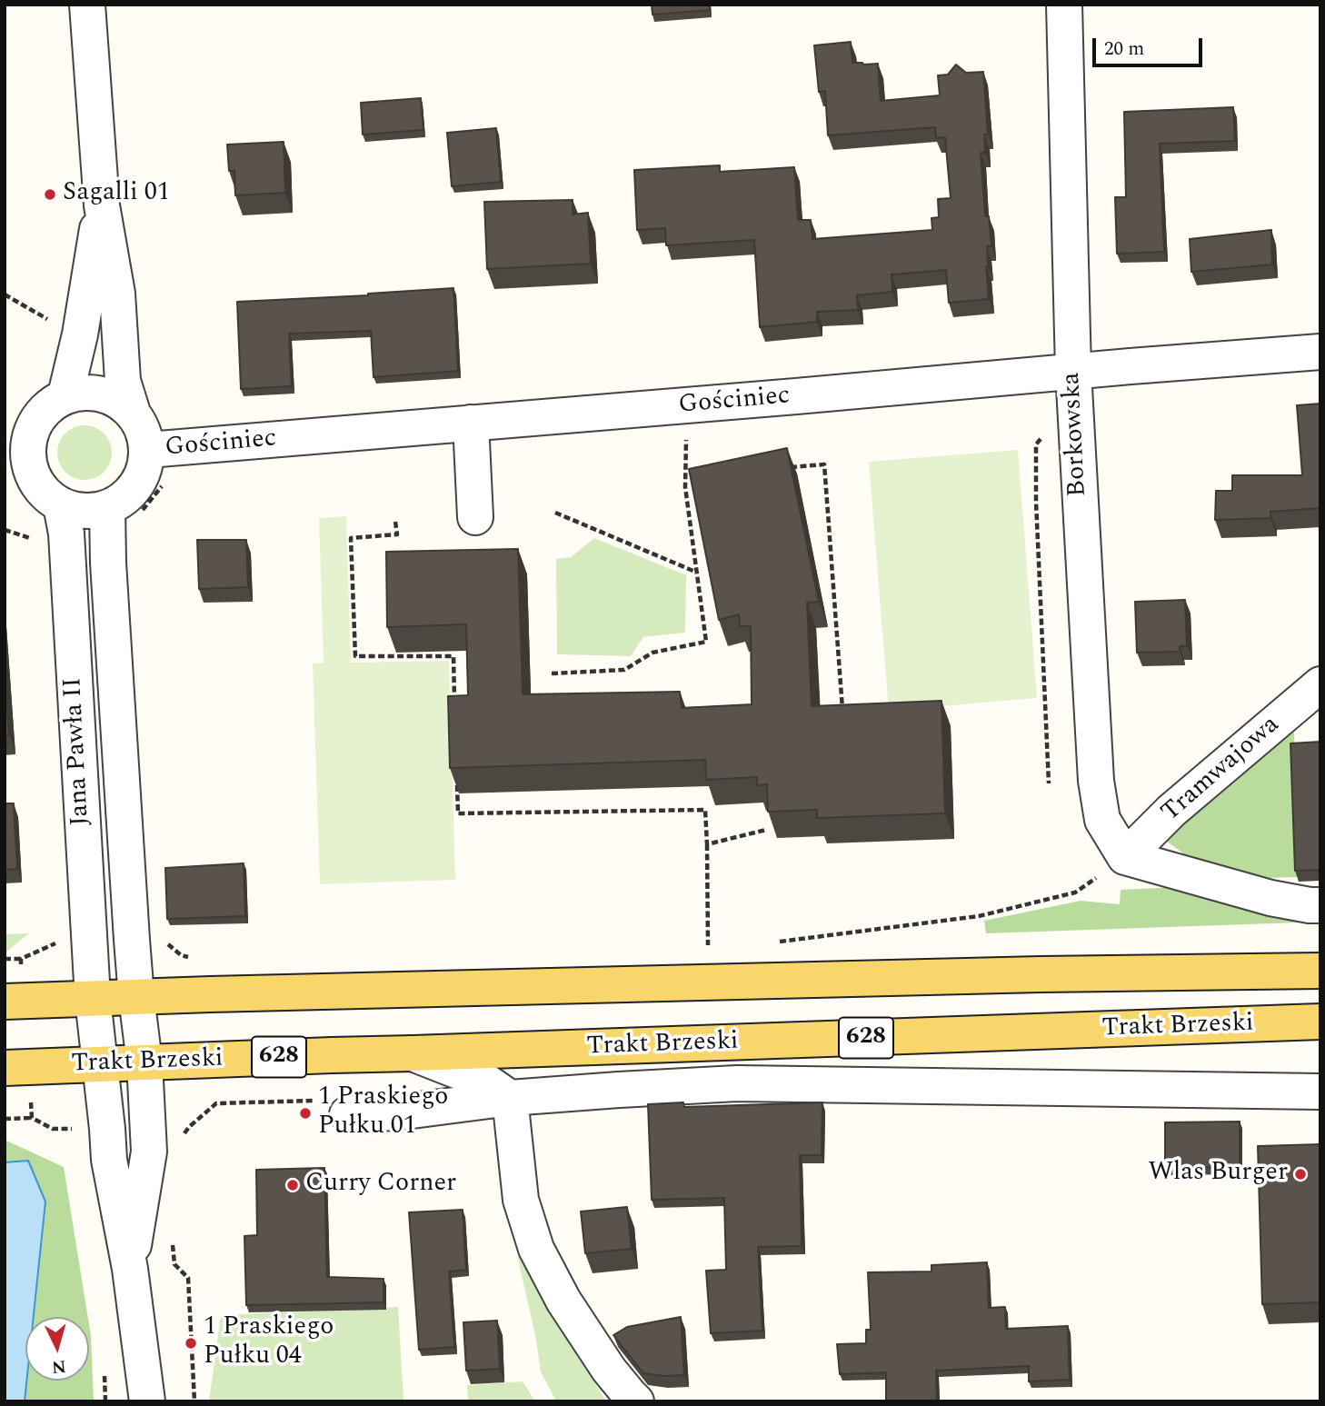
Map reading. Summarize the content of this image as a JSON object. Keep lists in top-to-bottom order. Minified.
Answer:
{"streets":{"main road":["Trakt Brzeski","628"],"street":["Gościniec","Borkowska","Jana Pawła II","Tramwajowa"]},"crossings":[["Gościniec","Borkowska"],["Gościniec","Jana Pawła II"],["Borkowska","Tramwajowa"],["Jana Pawła II","Trakt Brzeski"]],"places":["Sagalli 01","1 Praskiego Pułku 01","Wlas Burger","Curry Corner","1 Praskiego Pułku 04"],"scale_bar":"20 m","north":"bottom"}
